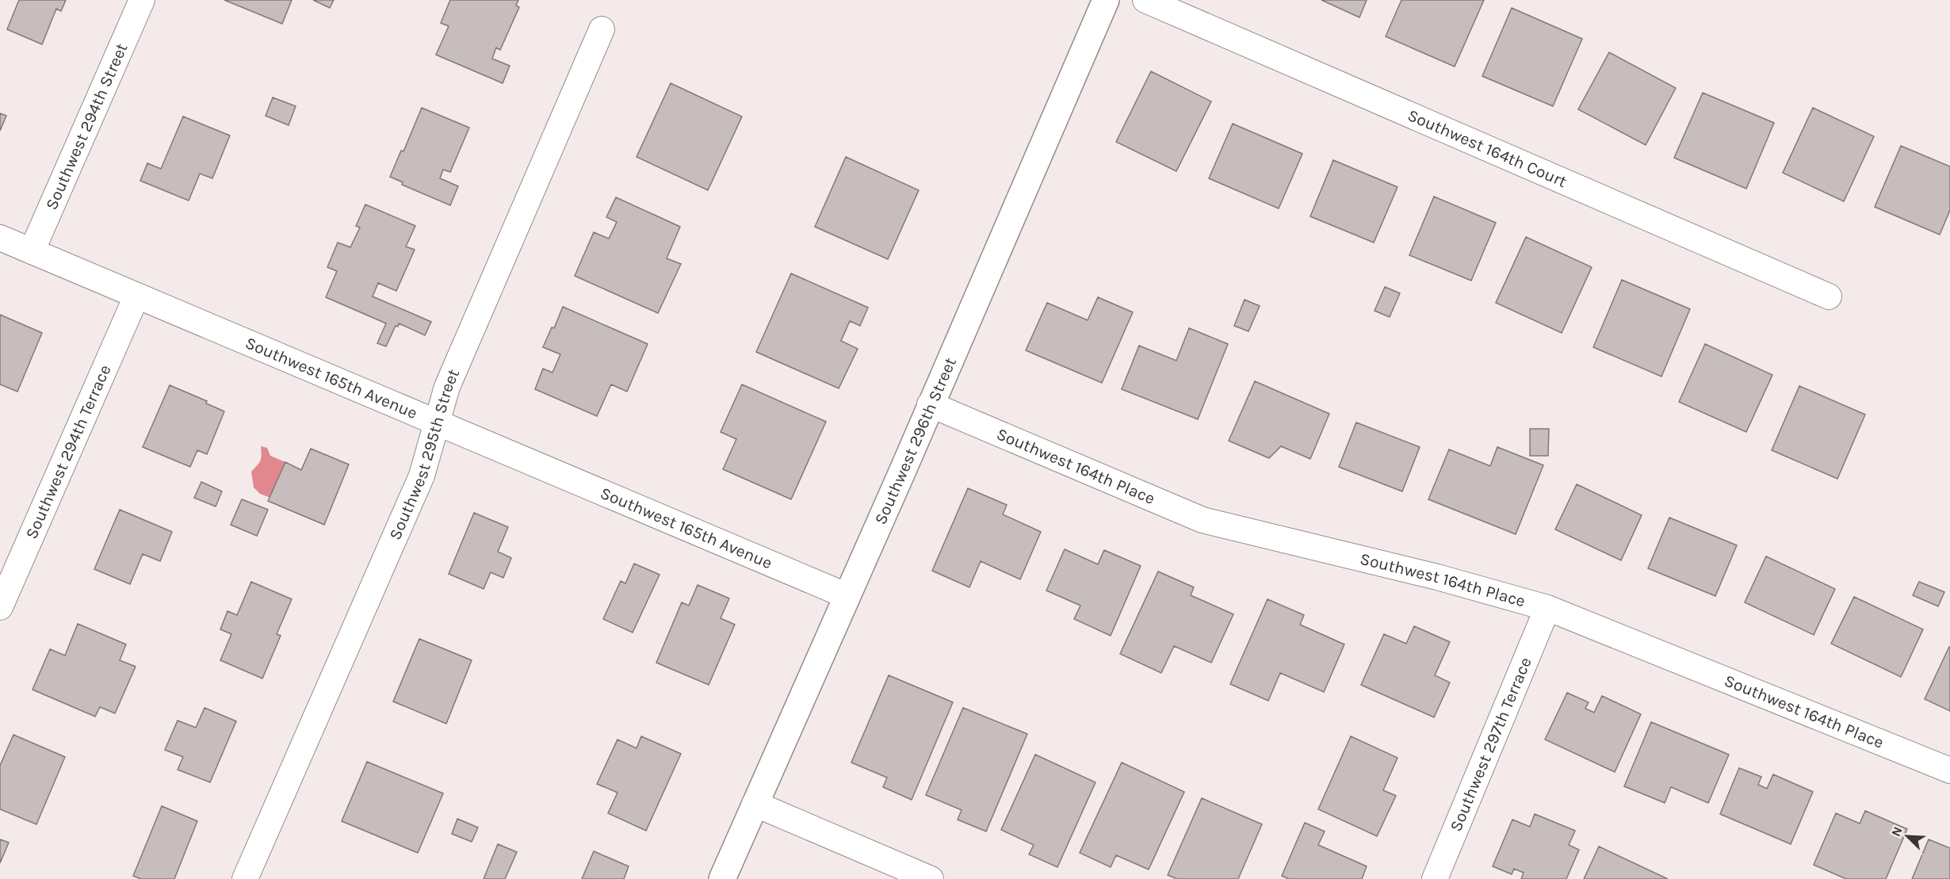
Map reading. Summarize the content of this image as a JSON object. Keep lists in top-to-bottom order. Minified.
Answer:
{"streets":{"street":["Southwest 294th Street","Southwest 164th Court","Southwest 165th Avenue","Southwest 296th Street","Southwest 294th Terrace","Southwest 295th Street","Southwest 164th Place","Southwest 297th Terrace"]},"crossings":[["Southwest 294th Street","Southwest 165th Avenue"],["Southwest 165th Avenue","Southwest 296th Street"],["Southwest 165th Avenue","Southwest 294th Terrace"],["Southwest 165th Avenue","Southwest 295th Street"],["Southwest 296th Street","Southwest 164th Place"],["Southwest 164th Place","Southwest 297th Terrace"]],"north":"top left"}
